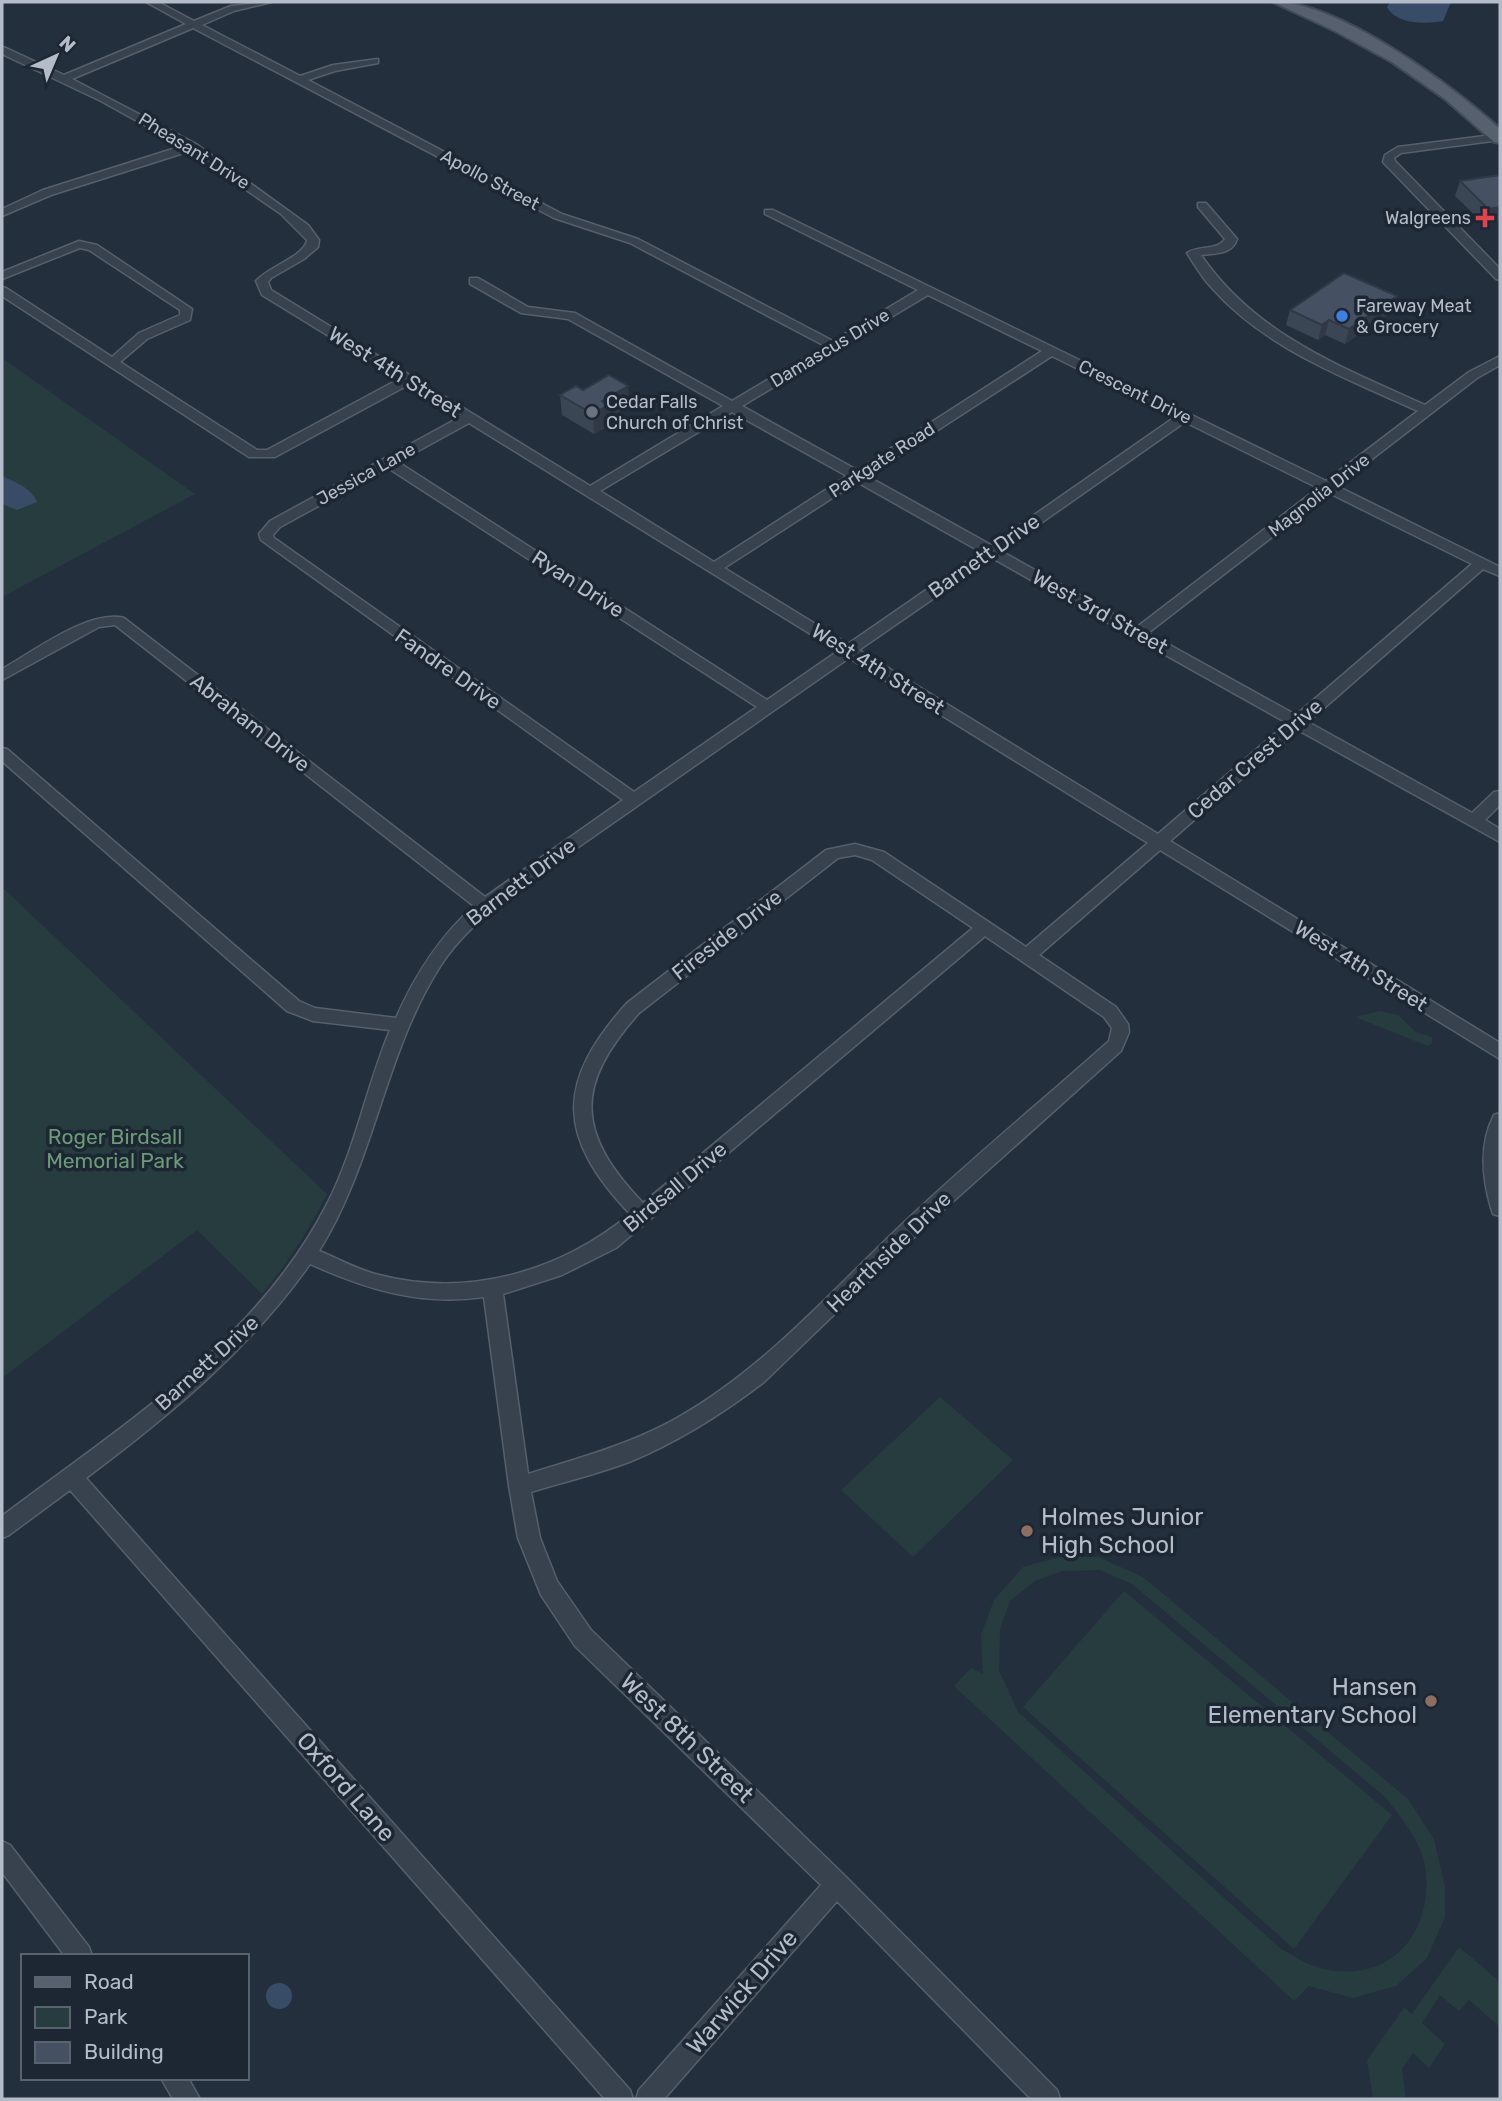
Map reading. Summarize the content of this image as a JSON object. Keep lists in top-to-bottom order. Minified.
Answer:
{"streets":{"street":["Pheasant Drive","Apollo Street","Damascus Drive","West 4th Street","Crescent Drive","Parkgate Road","Jessica Lane","Magnolia Drive","Barnett Drive","Ryan Drive","West 3rd Street","Fandre Drive","Abraham Drive","Cedar Crest Drive","Fireside Drive","Birdsall Drive","Hearthside Drive","West 8th Street","Oxford Lane","Warwick Drive"]},"crossings":[["Pheasant Drive","West 4th Street"],["Apollo Street","Damascus Drive"],["Damascus Drive","West 4th Street"],["Damascus Drive","Crescent Drive"],["Damascus Drive","West 3rd Street"],["West 4th Street","Parkgate Road"],["West 4th Street","Jessica Lane"],["West 4th Street","Barnett Drive"],["West 4th Street","Cedar Crest Drive"],["Crescent Drive","Parkgate Road"],["Crescent Drive","Magnolia Drive"],["Crescent Drive","Barnett Drive"],["Crescent Drive","Cedar Crest Drive"],["Parkgate Road","West 3rd Street"],["Jessica Lane","Ryan Drive"],["Jessica Lane","Fandre Drive"],["Magnolia Drive","West 3rd Street"],["Barnett Drive","Ryan Drive"],["Barnett Drive","West 3rd Street"],["Barnett Drive","Fandre Drive"],["Barnett Drive","Abraham Drive"],["Barnett Drive","Birdsall Drive"],["Barnett Drive","Oxford Lane"],["West 3rd Street","Cedar Crest Drive"],["Cedar Crest Drive","Fireside Drive"],["Cedar Crest Drive","Hearthside Drive"],["Fireside Drive","Birdsall Drive"],["Fireside Drive","Hearthside Drive"],["Birdsall Drive","West 8th Street"],["Hearthside Drive","West 8th Street"],["West 8th Street","Warwick Drive"]],"parks":["Roger Birdsall Memorial Park"],"places":{"health":["Walgreens"],"other":["Fareway Meat & Grocery","Cedar Falls Church of Christ","Holmes Junior High School","Hansen Elementary School"]},"legend":["Road","Park","Building"],"north":"top right"}
